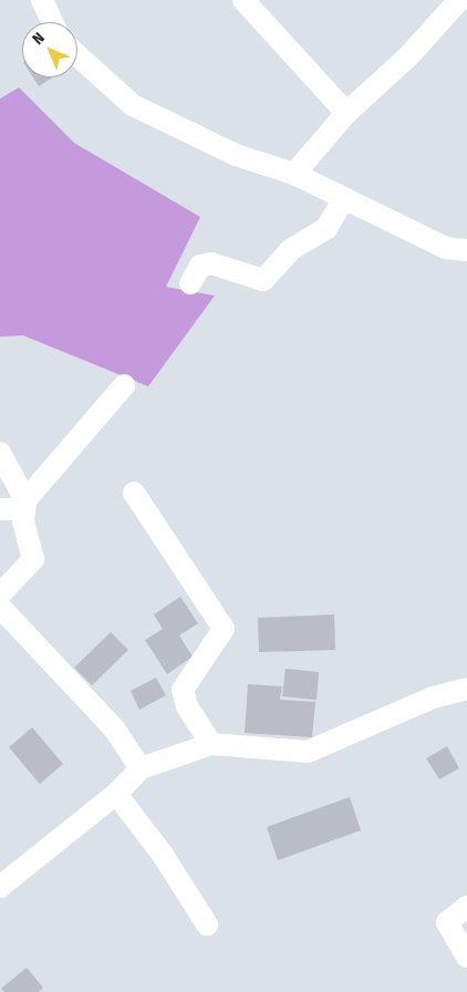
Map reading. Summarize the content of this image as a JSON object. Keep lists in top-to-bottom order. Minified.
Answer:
{"north":"top left"}
